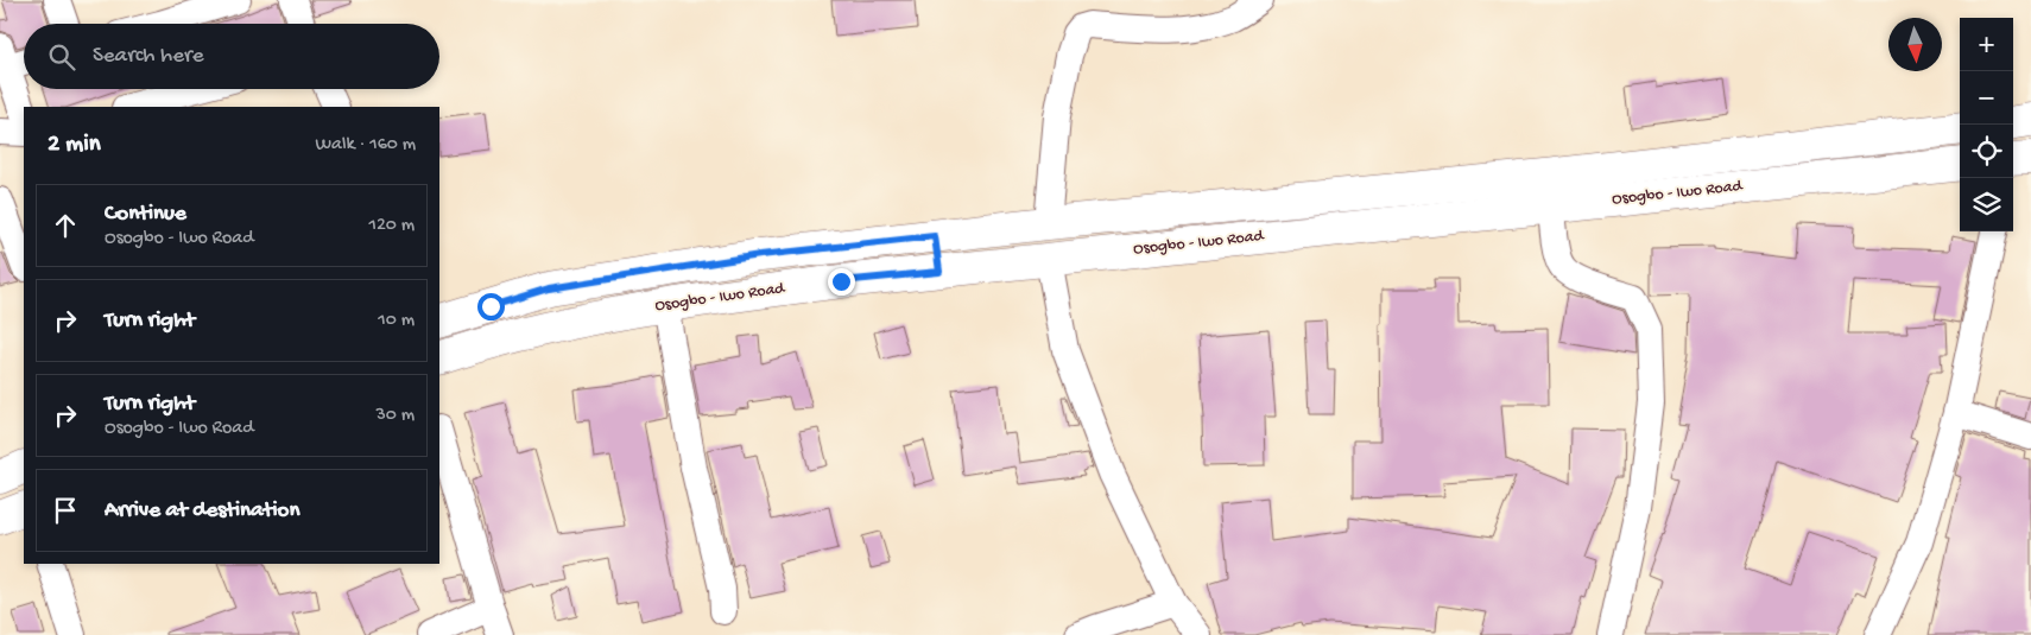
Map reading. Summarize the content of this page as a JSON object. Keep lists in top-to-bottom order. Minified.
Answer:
{"streets":{"main road":["Osogbo - Iwo Road"]},"north":"bottom","page":{"map_buttons":["+","−"],"search":"Search here","heading":["2 min","Walk · 160 m"],"list":[["Continue","Osogbo - Iwo Road","120 m"],["Turn right","10 m"],["Turn right","Osogbo - Iwo Road","30 m"],"Arrive at destination"]}}
